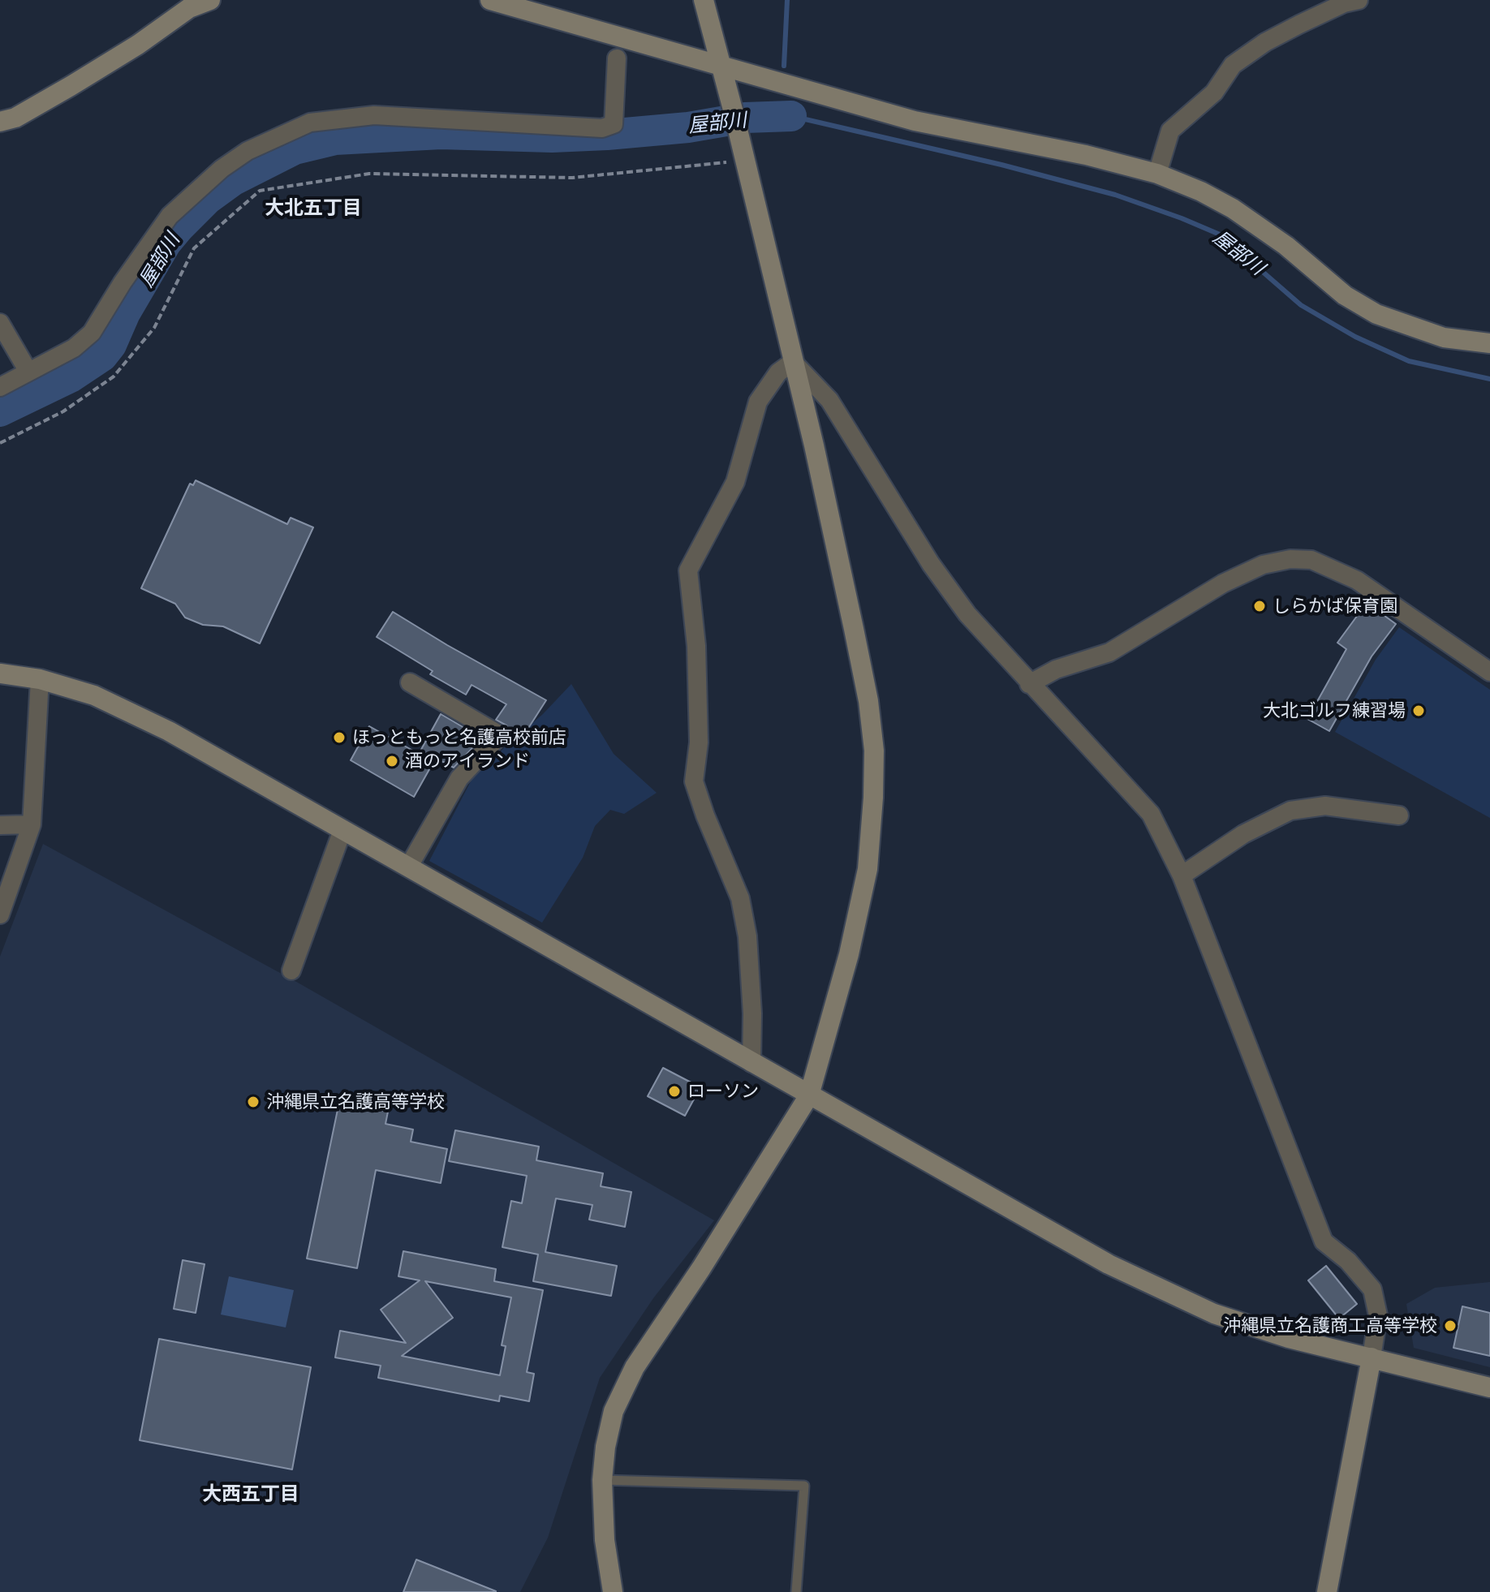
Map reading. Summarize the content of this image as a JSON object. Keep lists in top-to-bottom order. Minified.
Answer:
{"districts":["大北五丁目","大西五丁目"],"water":["屋部川"],"places":["しらかば保育園","大北ゴルフ練習場","ほっともっと名護高校前店","酒のアイランド","ローソン","沖縄県立名護高等学校","沖縄県立名護商工高等学校"]}
